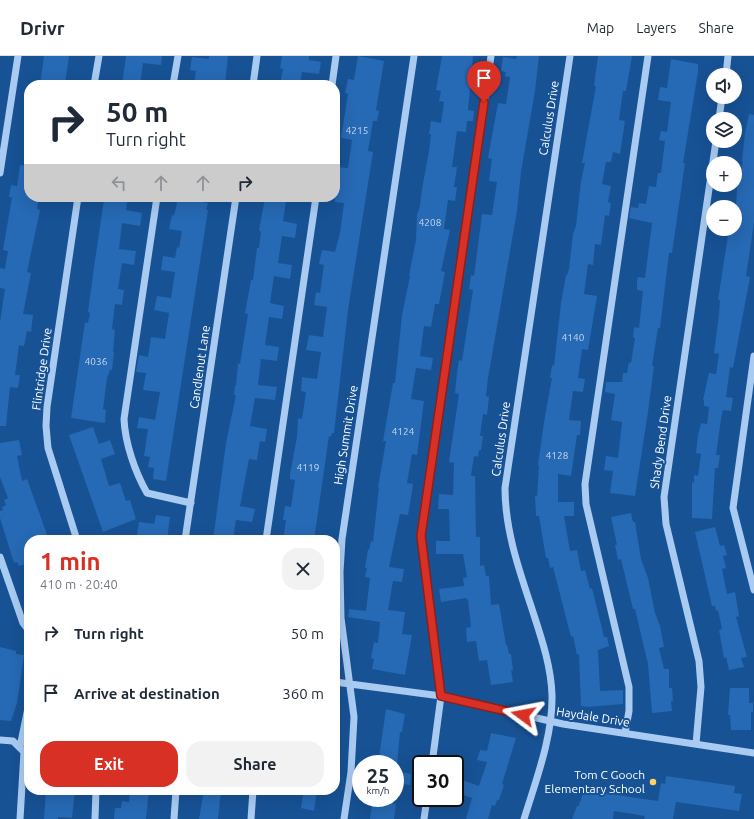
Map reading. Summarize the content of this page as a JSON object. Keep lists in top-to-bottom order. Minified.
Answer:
{"streets":{"street":["Calculus Drive","Candlenut Lane","Flintridge Drive","High Summit Drive","Shady Bend Drive","Haydale Drive"]},"crossings":[["Calculus Drive","Haydale Drive"],["High Summit Drive","Haydale Drive"],["Shady Bend Drive","Haydale Drive"]],"places":["Tom C Gooch Elementary School"],"house_numbers":["4215","4208","4140","4036","4124","4128","4119"],"page":{"header":"Drivr","nav":["Map","Layers","Share"],"map_buttons":["+","−"],"turn":["50 m","Turn right"],"heading":["1 min","410 m · 20:40"],"list":[{"name":"Turn right","value":"50 m"},{"name":"Arrive at destination","value":"360 m"}],"buttons":["Exit","Share"],"speed":"25 km/h","limit":"30"}}
